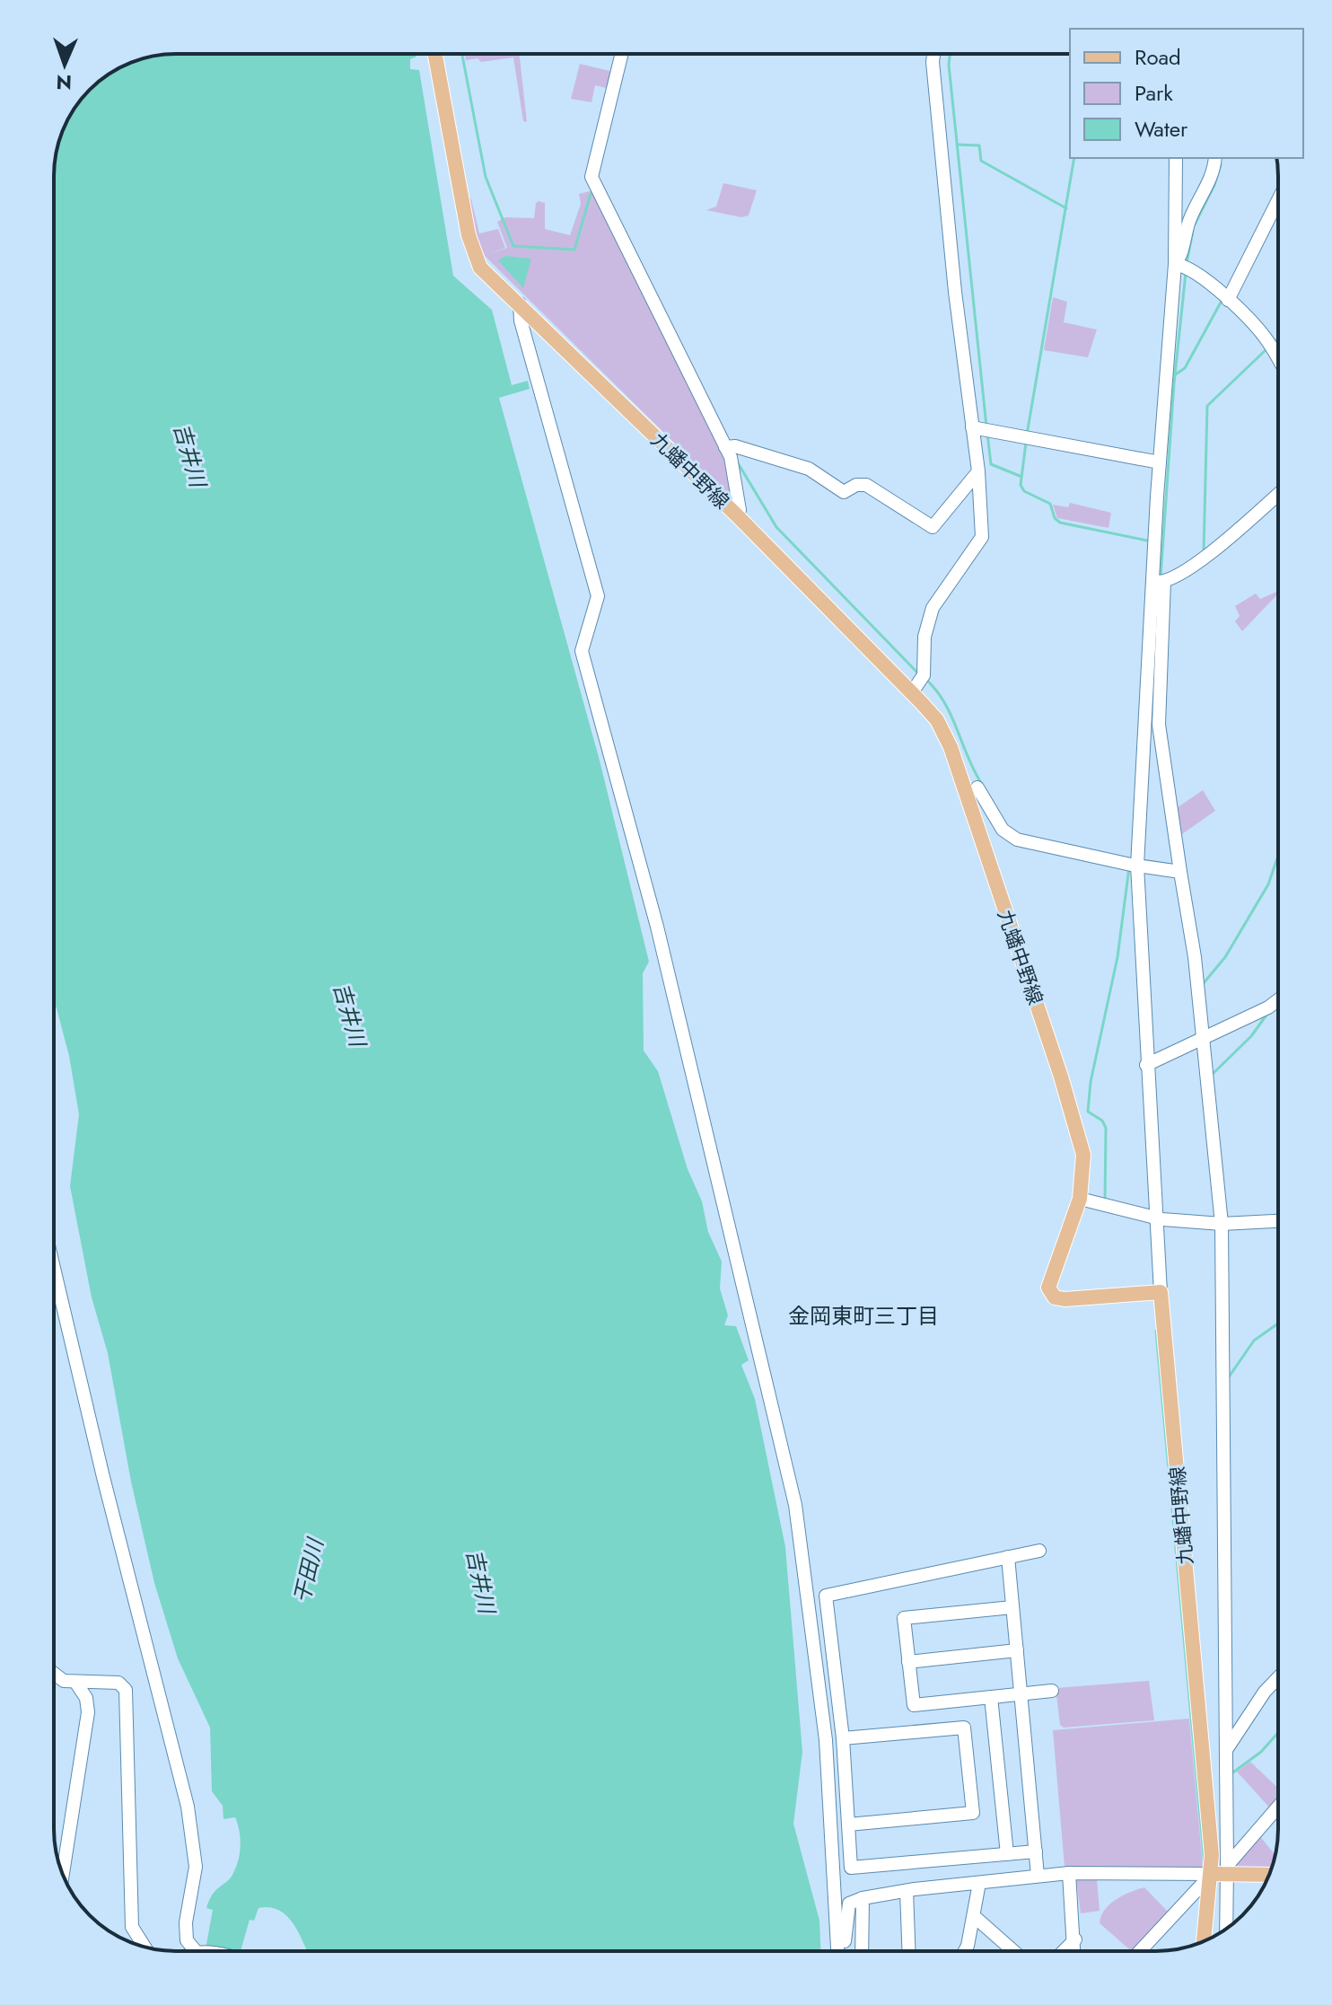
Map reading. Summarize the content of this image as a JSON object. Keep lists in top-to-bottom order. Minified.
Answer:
{"streets":{"main road":["九蟠中野線"]},"districts":["金岡東町三丁目"],"water":["吉井川","干田川"],"legend":["Road","Park","Water"],"north":"bottom"}
